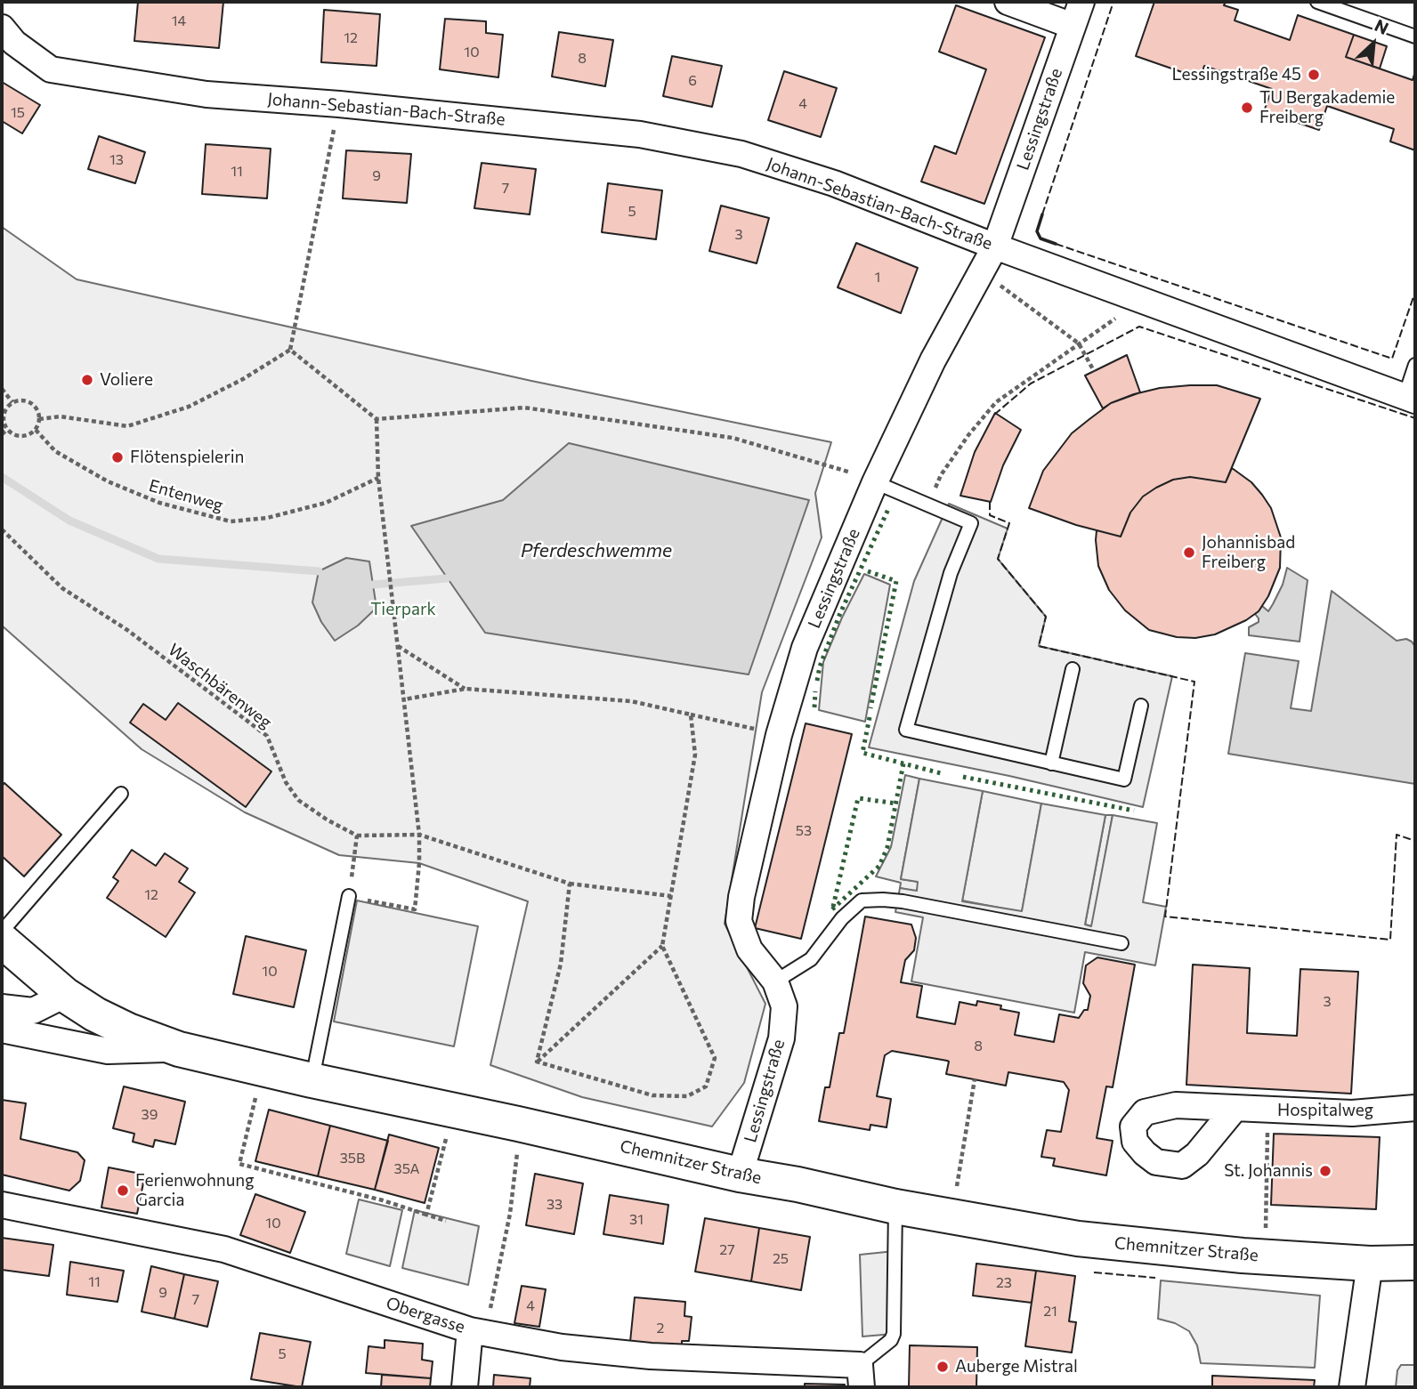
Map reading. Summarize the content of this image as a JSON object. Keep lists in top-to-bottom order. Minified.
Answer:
{"streets":{"main road":["Chemnitzer Straße"],"street":["Johann-Sebastian-Bach-Straße","Lessingstraße","Hospitalweg","Obergasse"],"path":["Entenweg","Waschbärenweg"]},"crossings":[["Johann-Sebastian-Bach-Straße","Lessingstraße"],["Lessingstraße","Chemnitzer Straße"]],"water":["Pferdeschwemme"],"parks":["Tierpark"],"places":["Lessingstraße 45","TU Bergakademie Freiberg","Voliere","Flötenspielerin","Johannisbad Freiberg","St. Johannis","Ferienwohnung Garcia","Auberge Mistral"],"house_numbers":["14","12","10","8","6","4","15","13","11","9","7","5","3","1","53","12","10","3","8","39","35B","35A","33","31","10","27","25","11","23","9","7","4","21","2","5"],"north":"top right"}
